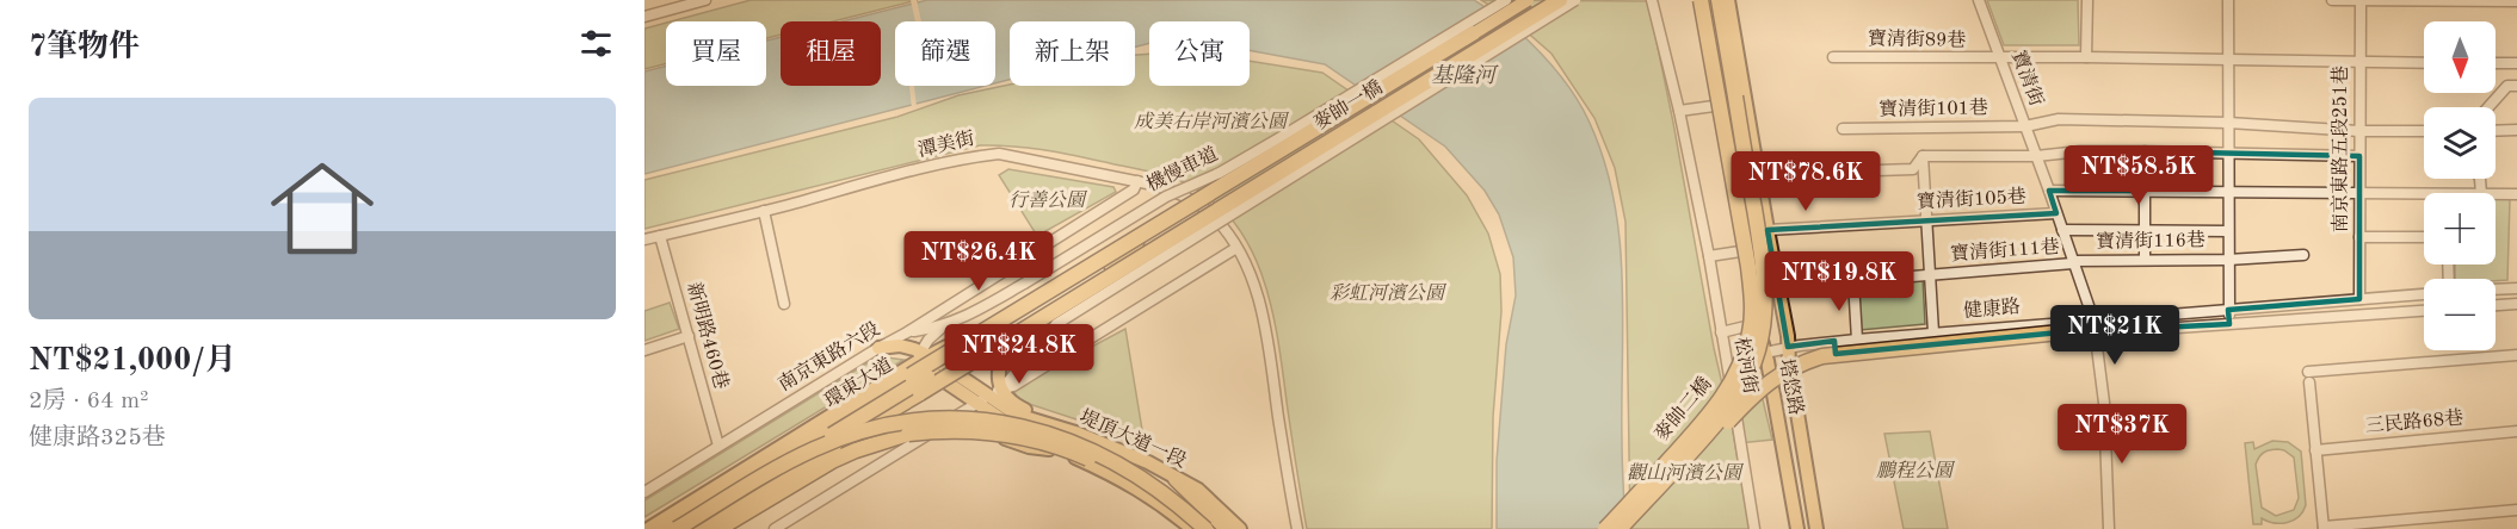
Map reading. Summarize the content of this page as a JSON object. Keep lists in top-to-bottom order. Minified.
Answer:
{"streets":{"highway":["麥帥一橋","環東大道","麥帥二橋"],"main road":["塔悠路","堤頂大道一段"],"street":["寶清街89巷","寶清街","寶清街101巷","潭美街","南京東路五段251巷","機慢車道","寶清街105巷","寶清街116巷","寶清街111巷","健康路","新明路460巷","南京東路六段","松河街","三民路68巷"]},"crossings":[["寶清街89巷","寶清街"],["寶清街89巷","南京東路五段251巷"],["寶清街","寶清街101巷"],["寶清街","寶清街105巷"],["寶清街","寶清街116巷"],["寶清街","寶清街111巷"],["寶清街","健康路"],["麥帥一橋","機慢車道"],["麥帥一橋","環東大道"],["麥帥一橋","堤頂大道一段"],["寶清街101巷","南京東路五段251巷"],["潭美街","新明路460巷"],["潭美街","南京東路六段"],["南京東路五段251巷","健康路"],["機慢車道","南京東路六段"],["機慢車道","堤頂大道一段"],["寶清街105巷","塔悠路"],["寶清街116巷","寶清街111巷"],["寶清街111巷","健康路"],["健康路","塔悠路"],["新明路460巷","南京東路六段"],["塔悠路","麥帥二橋"]],"water":["基隆河"],"parks":["成美右岸河濱公園","行善公園","彩虹河濱公園","鵬程公園","觀山河濱公園"],"north":"bottom","page":{"heading":"7筆物件","map_buttons":["+","−"],"chip":["買屋","租屋","篩選","新上架","公寓"],"list":[{"name":"NT$21,000/月","note":"2房 · 64 m² · 健康路325巷"}],"price":["NT$58.5K","NT$78.6K","NT$26.4K","NT$19.8K","NT$21K","NT$24.8K","NT$37K"]}}
